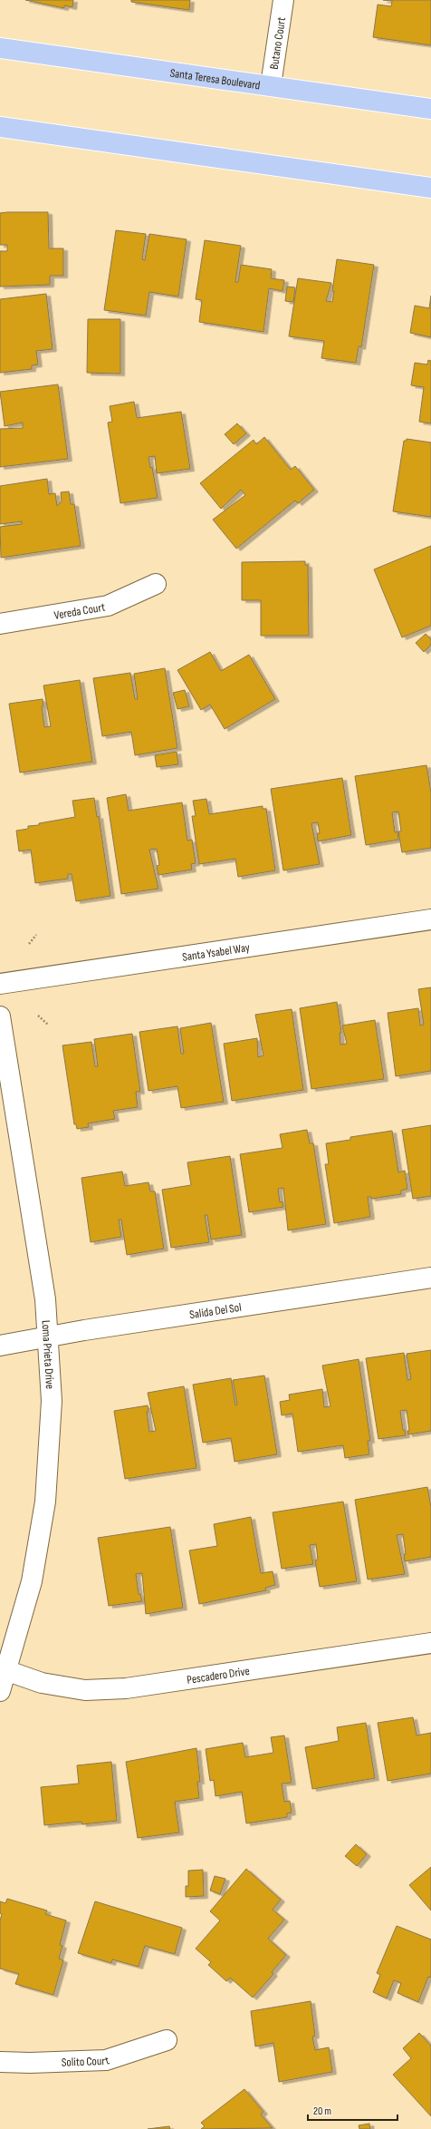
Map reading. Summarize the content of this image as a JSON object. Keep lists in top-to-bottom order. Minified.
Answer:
{"streets":{"main road":["Santa Teresa Boulevard"],"street":["Butano Court","Vereda Court","Santa Ysabel Way","Salida Del Sol","Loma Prieta Drive","Pescadero Drive","Solito Court"]},"crossings":[["Butano Court","Santa Teresa Boulevard"],["Salida Del Sol","Loma Prieta Drive"],["Loma Prieta Drive","Pescadero Drive"]],"scale_bar":"20 m"}
